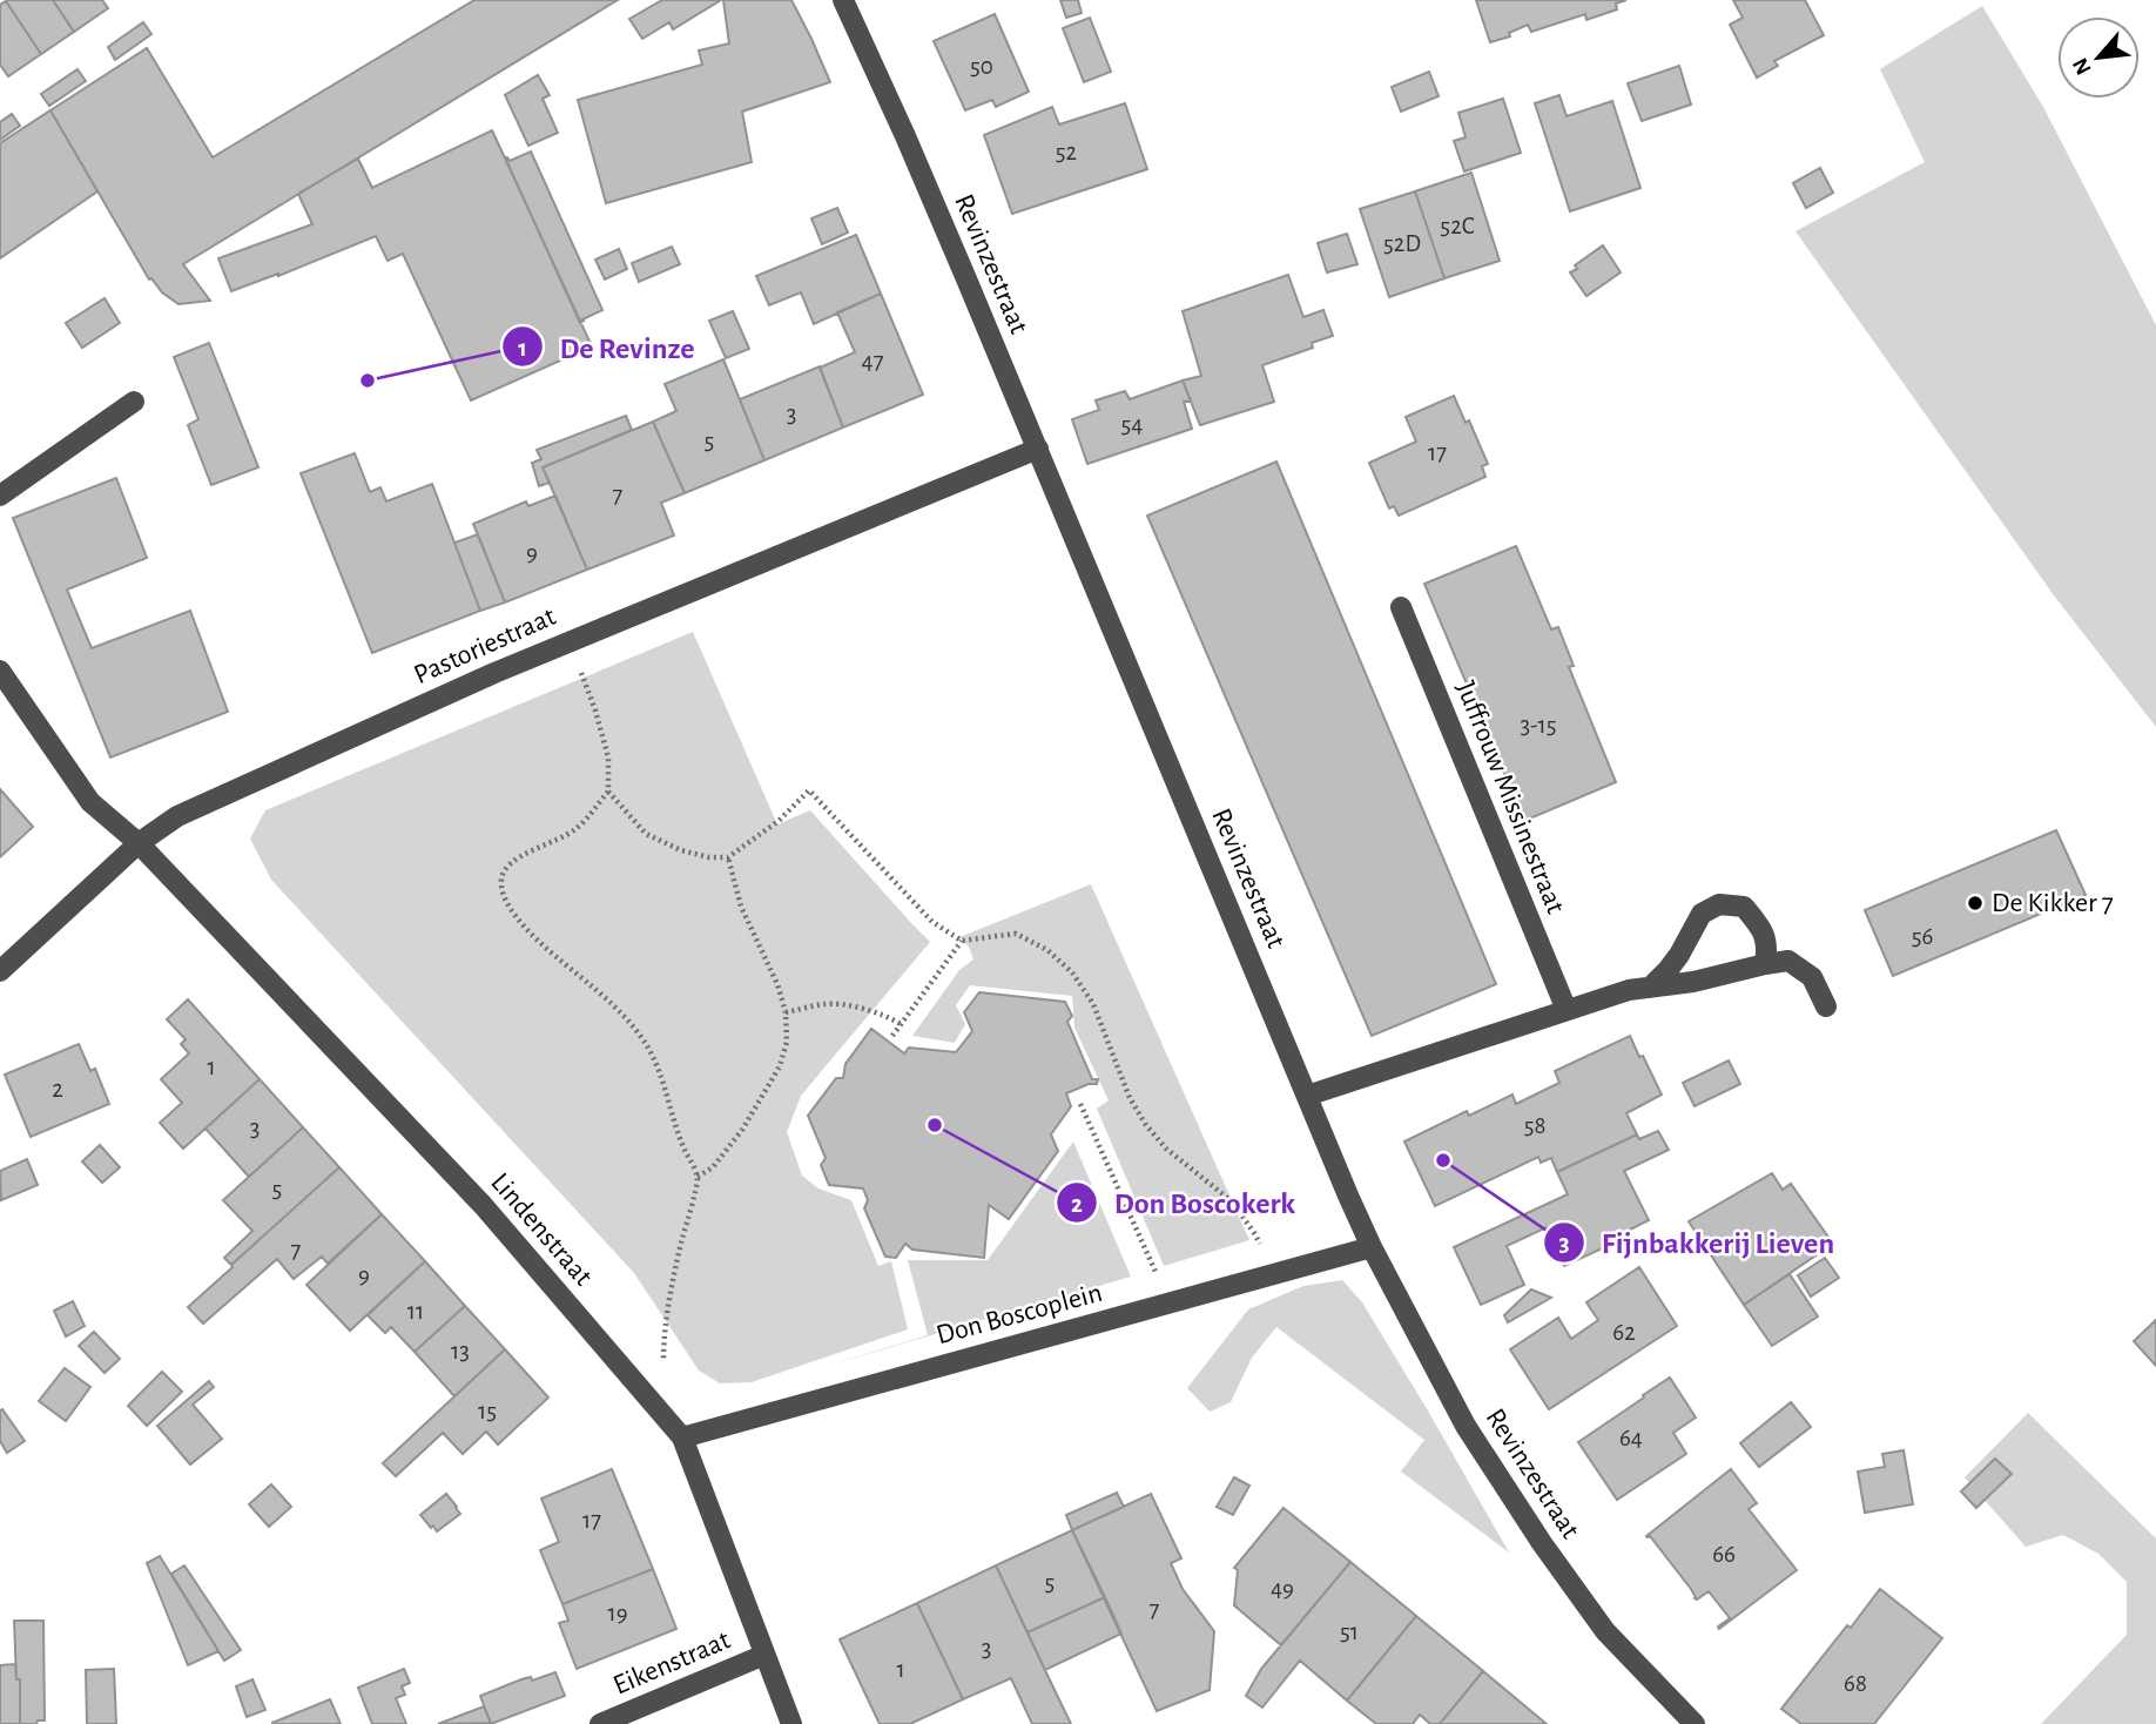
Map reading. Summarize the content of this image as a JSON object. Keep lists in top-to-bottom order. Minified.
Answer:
{"streets":{"street":["Revinzestraat","Pastoriestraat","Juffrouw Missinestraat","Lindenstraat","Don Boscoplein","Eikenstraat"]},"crossings":[["Revinzestraat","Pastoriestraat"],["Revinzestraat","Don Boscoplein"],["Pastoriestraat","Lindenstraat"],["Lindenstraat","Don Boscoplein"],["Lindenstraat","Eikenstraat"]],"places":["De Revinze","De Kikker 7","Don Boscokerk","Fijnbakkerij Lieven"],"house_numbers":["50","52","52C","52D","47","3","54","5","17","7","9","3-15","56","1","2","58","3","5","7","9","11","62","13","15","64","17","66","5","49","7","19","51","3","1","68"],"north":"bottom left"}
